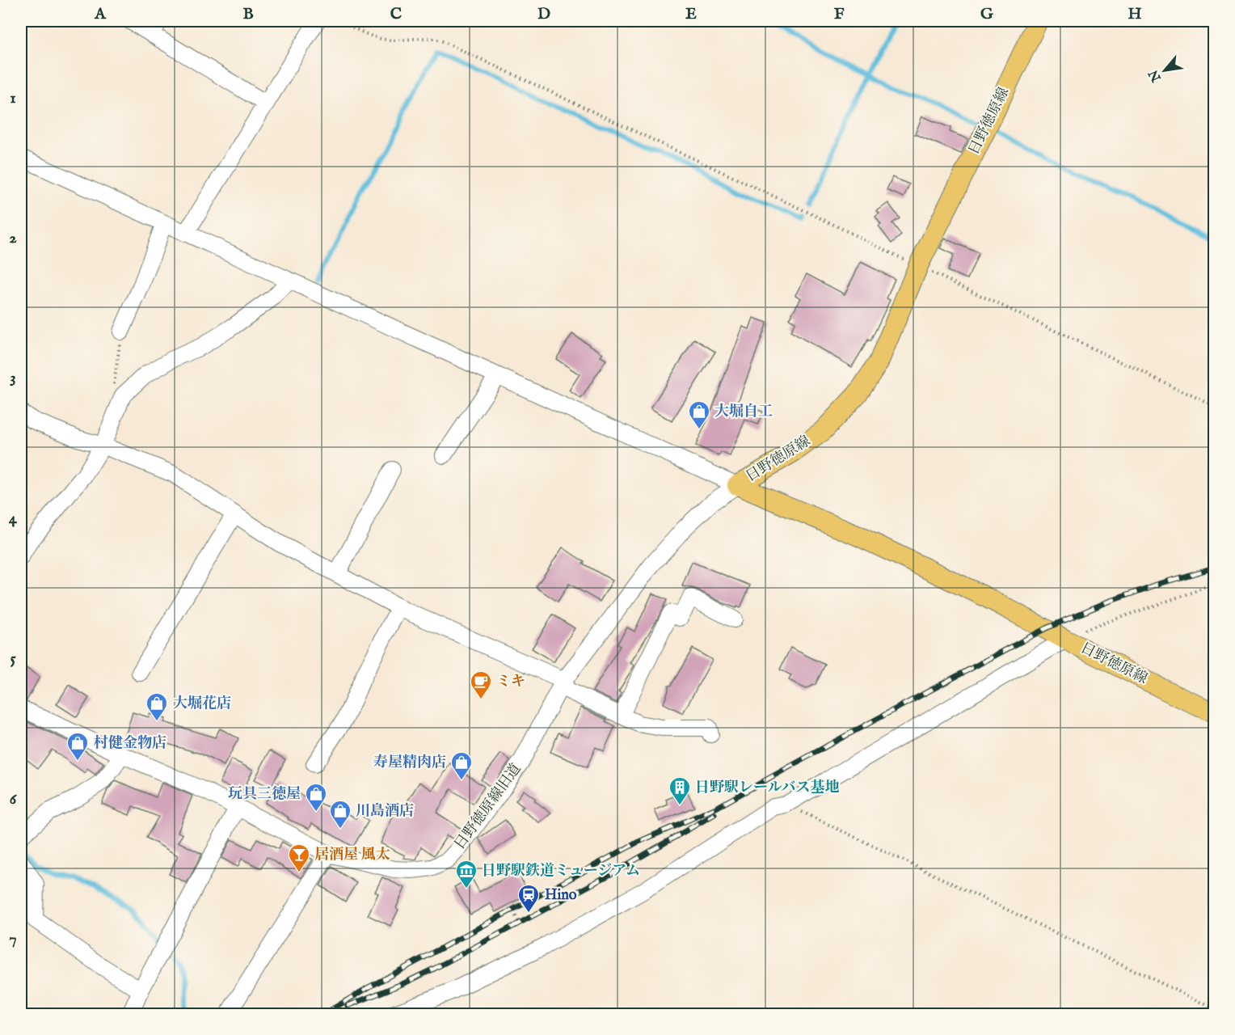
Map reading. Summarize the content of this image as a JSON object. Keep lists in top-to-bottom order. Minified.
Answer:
{"streets":{"main road":["日野徳原線"],"street":["日野徳原線旧道"]},"crossings":[["日野徳原線","日野徳原線旧道"]],"places":{"shop":["大堀自工","大堀花店","村健金物店","寿屋精肉店","玩具三徳屋","川島酒店"],"cafe":["ミキ"],"building":["日野駅レールバス基地"],"bar":["居酒屋 風太"],"museum":["日野駅鉄道ミュージアム"],"station":["Hino"]},"north":"bottom left","grid":{"columns":["A","B","C","D","E","F","G","H"],"rows":["1","2","3","4","5","6","7"]}}
